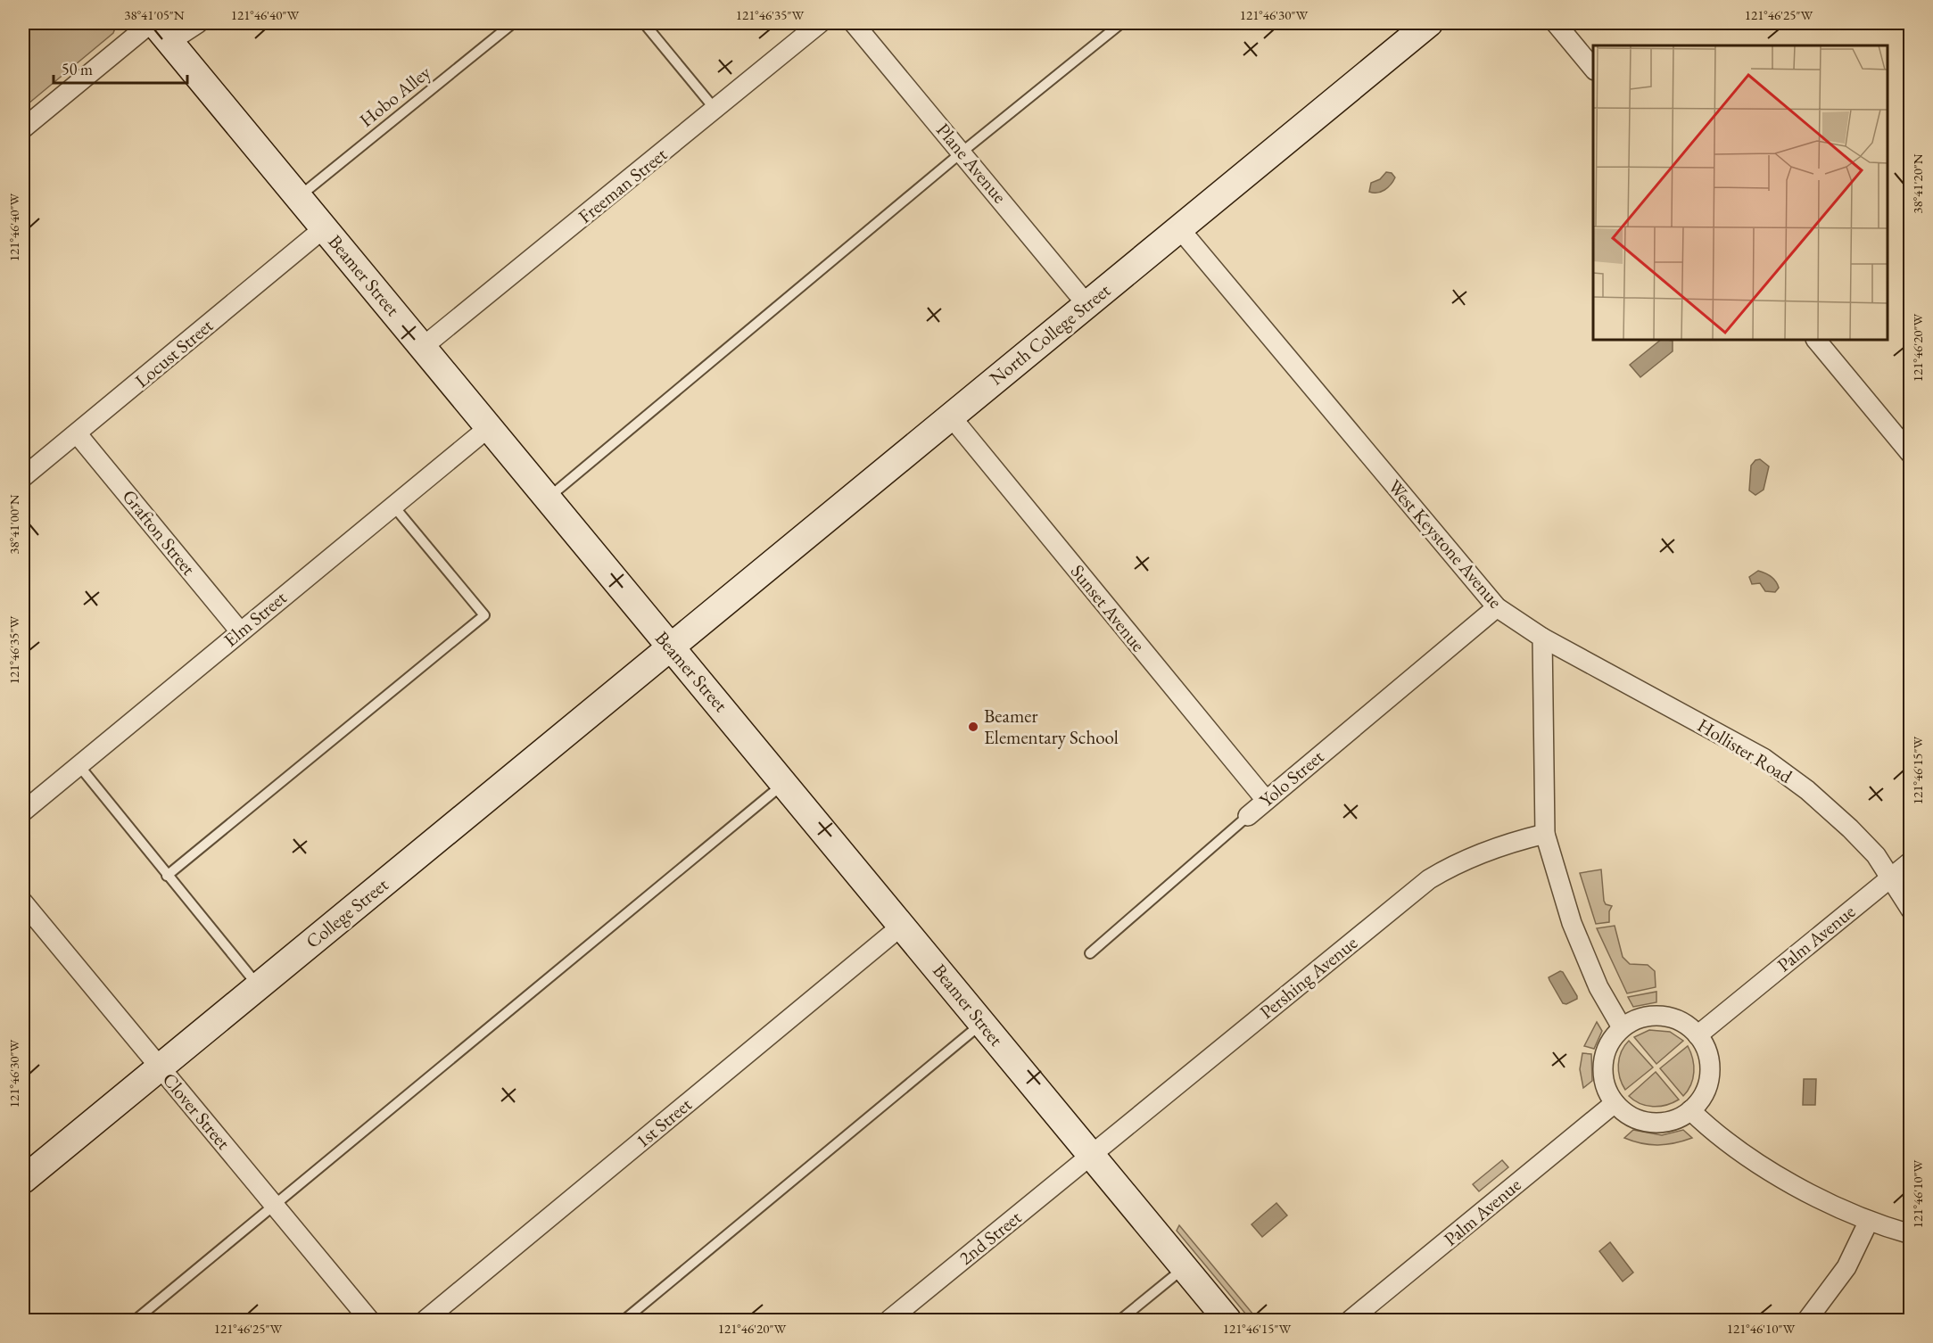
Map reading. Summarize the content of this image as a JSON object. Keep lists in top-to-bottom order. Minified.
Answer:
{"streets":{"street":["Plane Avenue","Freeman Street","Beamer Street","North College Street","Locust Street","Grafton Street","West Keystone Avenue","Sunset Avenue","Elm Street","Hollister Road","Yolo Street","College Street","Palm Avenue","Pershing Avenue","Clover Street","1st Street","2nd Street"],"lane":["Hobo Alley"]},"crossings":[["Hobo Alley","Beamer Street"],["Plane Avenue","North College Street"],["Freeman Street","Beamer Street"],["Beamer Street","North College Street"],["Beamer Street","Locust Street"],["Beamer Street","Elm Street"],["Beamer Street","College Street"],["Beamer Street","Pershing Avenue"],["Beamer Street","1st Street"],["Beamer Street","2nd Street"],["North College Street","West Keystone Avenue"],["North College Street","Sunset Avenue"],["North College Street","College Street"],["Locust Street","Grafton Street"],["Grafton Street","Elm Street"],["West Keystone Avenue","Hollister Road"],["West Keystone Avenue","Yolo Street"],["Sunset Avenue","Yolo Street"],["Hollister Road","Palm Avenue"],["College Street","Clover Street"],["Pershing Avenue","2nd Street"]],"places":["Beamer Elementary School"],"scale_bar":"50 m","coordinates":["38°41'05\"N","121°46'40\"W","121°46'35\"W","121°46'30\"W","121°46'25\"W","38°41'20\"N","121°46'20\"W","38°41'00\"N","121°46'15\"W","121°46'10\"W"]}
